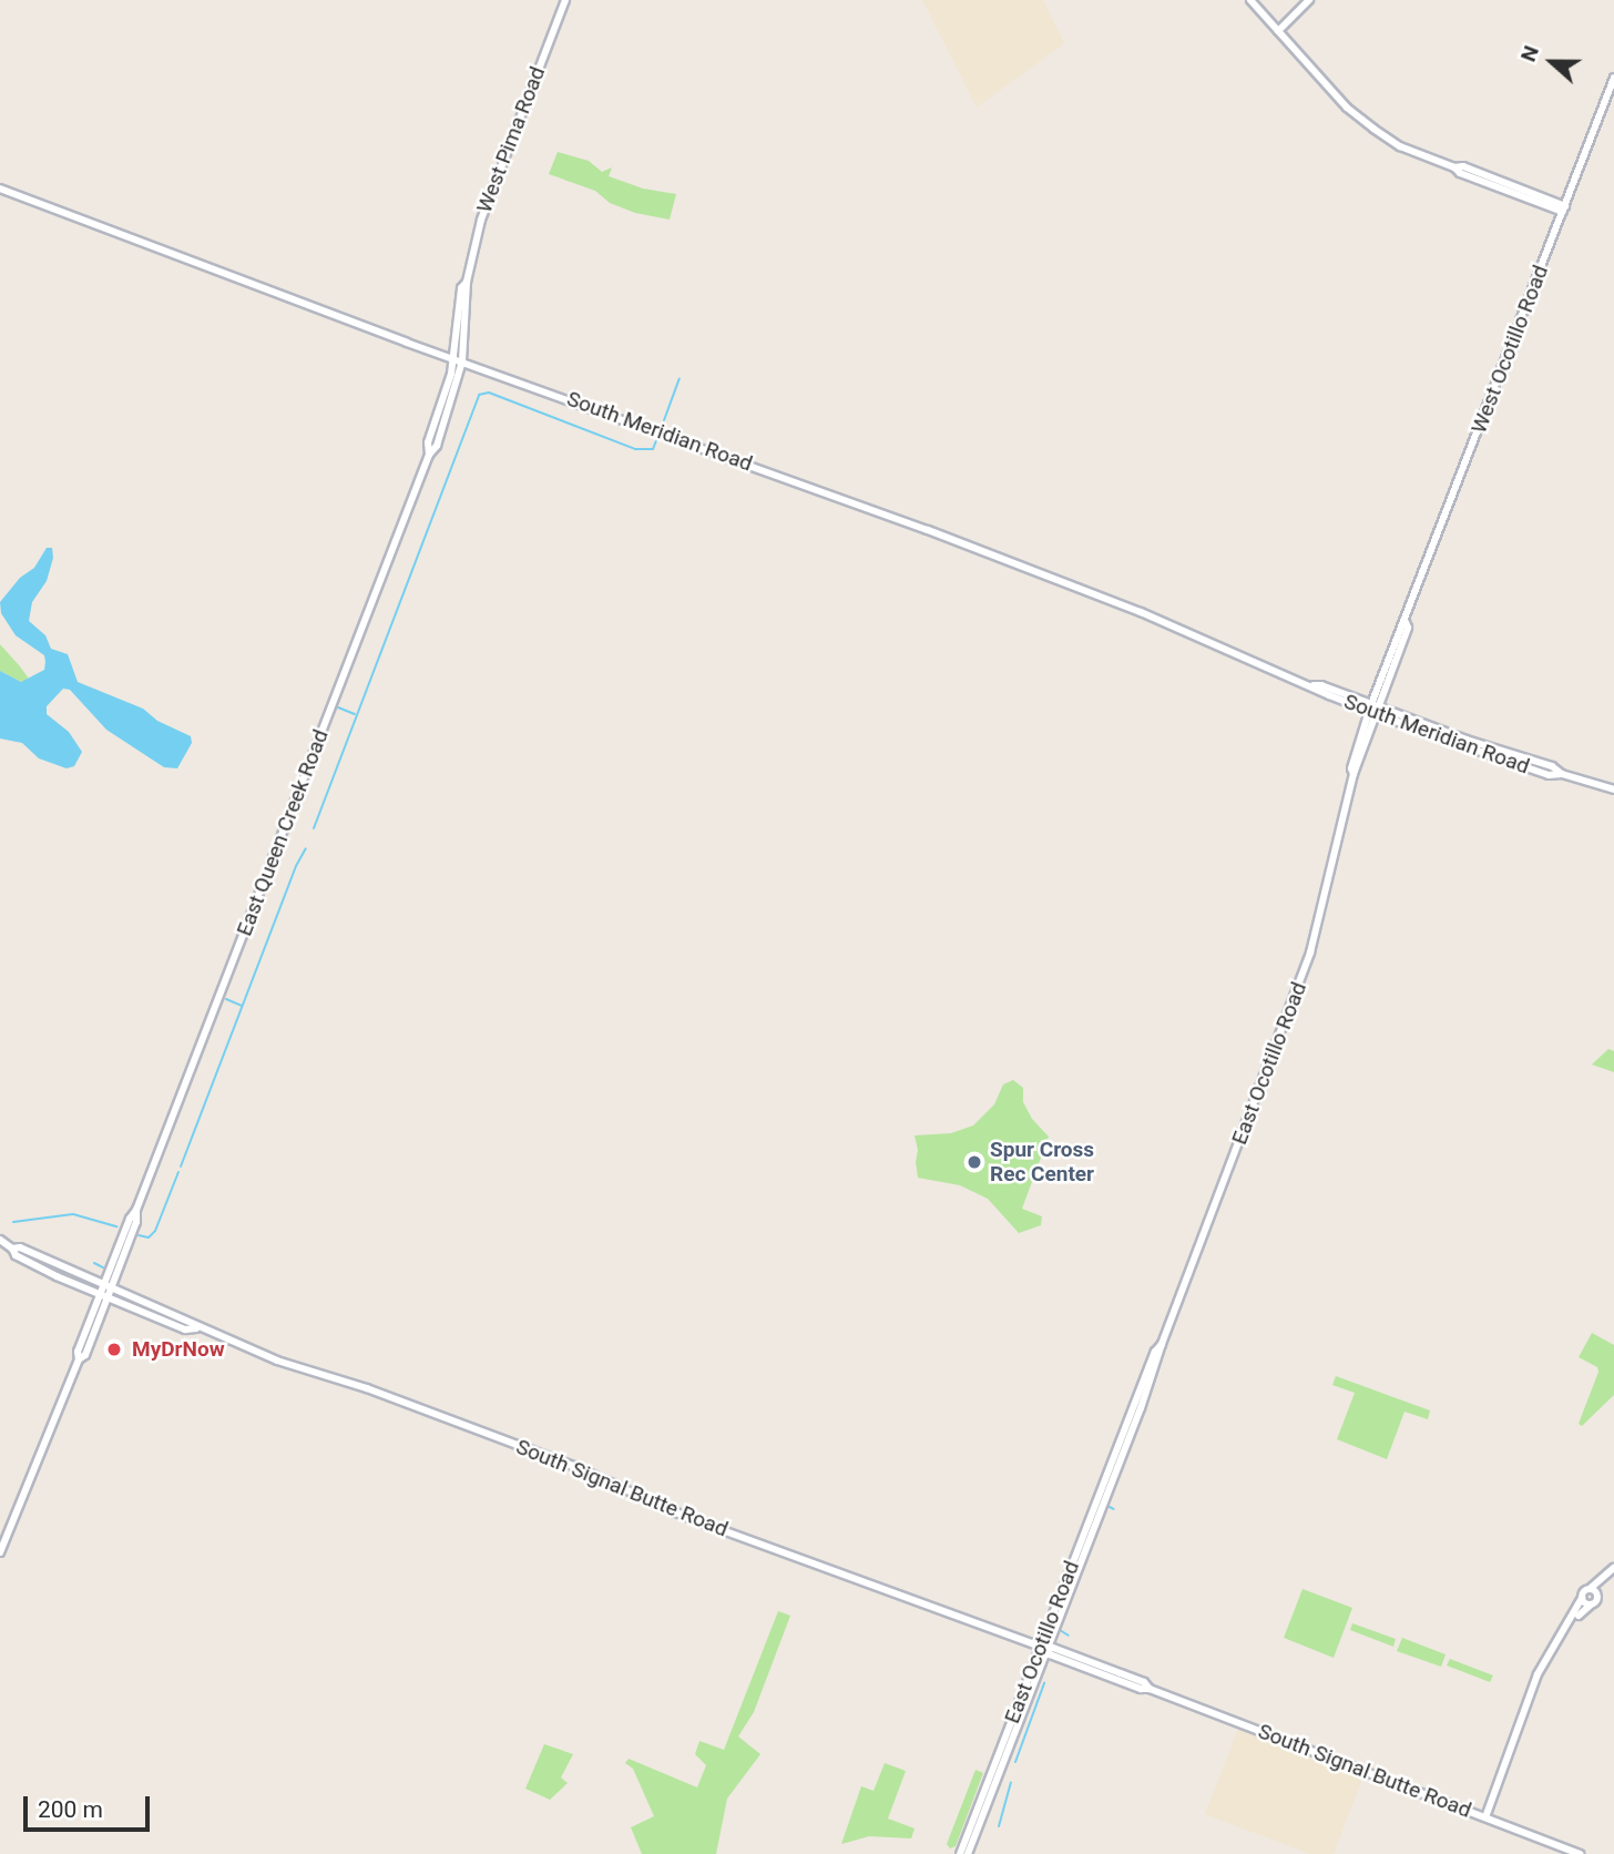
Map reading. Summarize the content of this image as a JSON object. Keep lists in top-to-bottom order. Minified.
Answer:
{"streets":{"street":["West Pima Road","West Ocotillo Road","South Meridian Road","East Queen Creek Road","East Ocotillo Road","South Signal Butte Road"]},"crossings":[["West Pima Road","South Meridian Road"],["West Pima Road","East Queen Creek Road"],["West Ocotillo Road","South Meridian Road"],["West Ocotillo Road","East Ocotillo Road"],["South Meridian Road","East Queen Creek Road"],["East Queen Creek Road","South Signal Butte Road"],["East Ocotillo Road","South Signal Butte Road"]],"places":["Spur Cross Rec Center","MyDrNow"],"scale_bar":"200 m","north":"left"}
